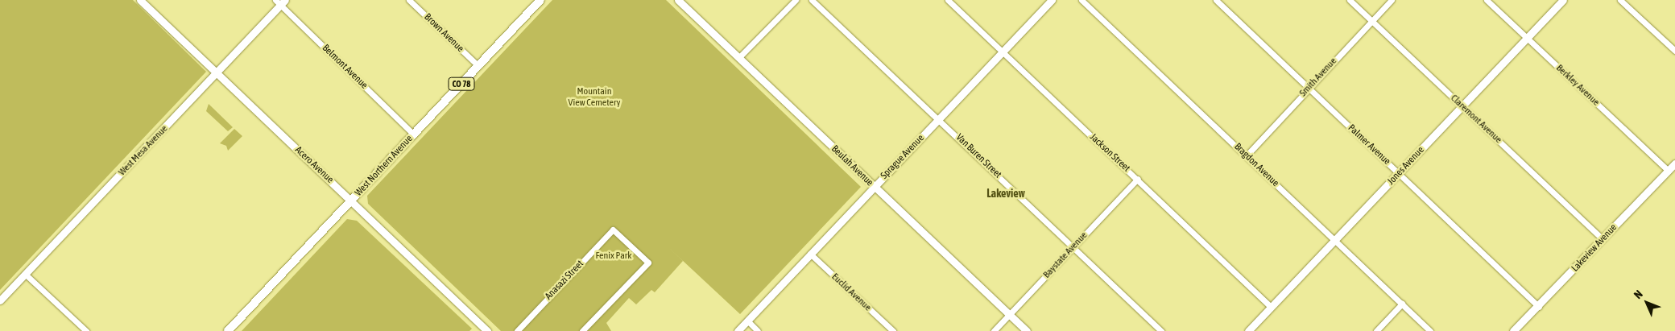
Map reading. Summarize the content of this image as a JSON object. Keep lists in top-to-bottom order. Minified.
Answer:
{"streets":{"main road":["CO 78","West Northern Avenue"],"street":["Brown Avenue","Belmont Avenue","Smith Avenue","Berkley Avenue","Claremont Avenue","Palmer Avenue","West Mesa Avenue","Jackson Street","Van Buren Street","Sprague Avenue","Acero Avenue","Bragdon Avenue","Beulah Avenue","Jones Avenue","Lakeview Avenue","Baystate Avenue","Anasazi Street","Euclid Avenue"]},"crossings":[["Brown Avenue","West Northern Avenue"],["Belmont Avenue","West Mesa Avenue"],["Belmont Avenue","West Northern Avenue"],["Smith Avenue","Claremont Avenue"],["Smith Avenue","Palmer Avenue"],["Smith Avenue","Bragdon Avenue"],["Berkley Avenue","Jones Avenue"],["Berkley Avenue","Lakeview Avenue"],["Claremont Avenue","Jones Avenue"],["Claremont Avenue","Lakeview Avenue"],["Palmer Avenue","Jones Avenue"],["Palmer Avenue","Lakeview Avenue"],["West Mesa Avenue","Acero Avenue"],["Jackson Street","Sprague Avenue"],["Jackson Street","Jones Avenue"],["Jackson Street","Baystate Avenue"],["Van Buren Street","Sprague Avenue"],["Van Buren Street","Baystate Avenue"],["Sprague Avenue","Beulah Avenue"],["Sprague Avenue","Euclid Avenue"],["Acero Avenue","West Northern Avenue"],["Bragdon Avenue","Jones Avenue"],["Beulah Avenue","Baystate Avenue"]],"districts":["Lakeview"],"parks":["Mountain View Cemetery","Fenix Park"],"north":"top left"}
